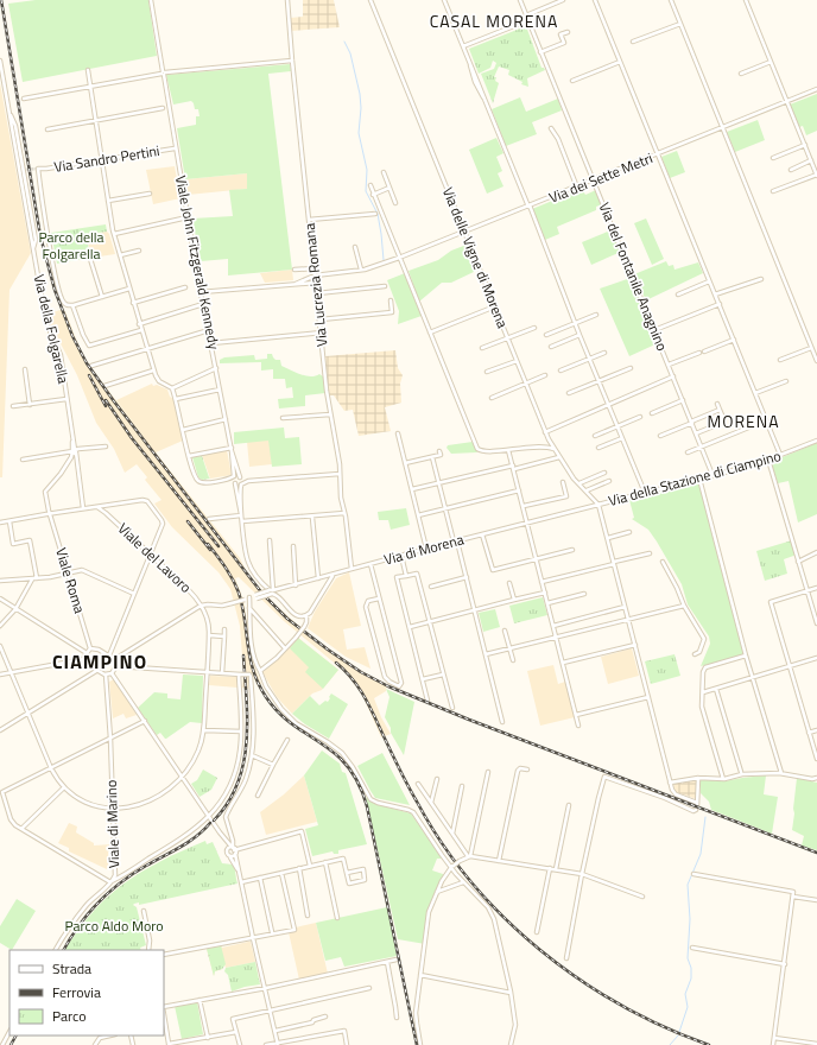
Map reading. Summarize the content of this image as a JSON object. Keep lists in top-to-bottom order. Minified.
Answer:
{"streets":{"street":["Via Sandro Pertini","Via dei Sette Metri","Via delle Vigne di Morena","Viale John Fitzgerald Kennedy","Via del Fontanile Anagnino","Via Lucrezia Romana","Via della Folgarella","Via della Stazione di Ciampino","Via di Morena","Viale del Lavoro","Viale Roma","Viale di Marino"]},"crossings":[["Via Sandro Pertini","Viale John Fitzgerald Kennedy"],["Via dei Sette Metri","Via delle Vigne di Morena"],["Via dei Sette Metri","Via del Fontanile Anagnino"],["Via dei Sette Metri","Via Lucrezia Romana"],["Via delle Vigne di Morena","Via della Stazione di Ciampino"],["Via delle Vigne di Morena","Via di Morena"],["Viale John Fitzgerald Kennedy","Via di Morena"],["Via del Fontanile Anagnino","Via della Stazione di Ciampino"],["Via Lucrezia Romana","Via di Morena"],["Via della Stazione di Ciampino","Via di Morena"],["Via di Morena","Viale del Lavoro"],["Viale Roma","Viale di Marino"]],"districts":["CASAL MORENA","MORENA","CIAMPINO"],"parks":["Parco della Folgarella","Parco Aldo Moro"],"legend":["Strada","Ferrovia","Parco"]}
